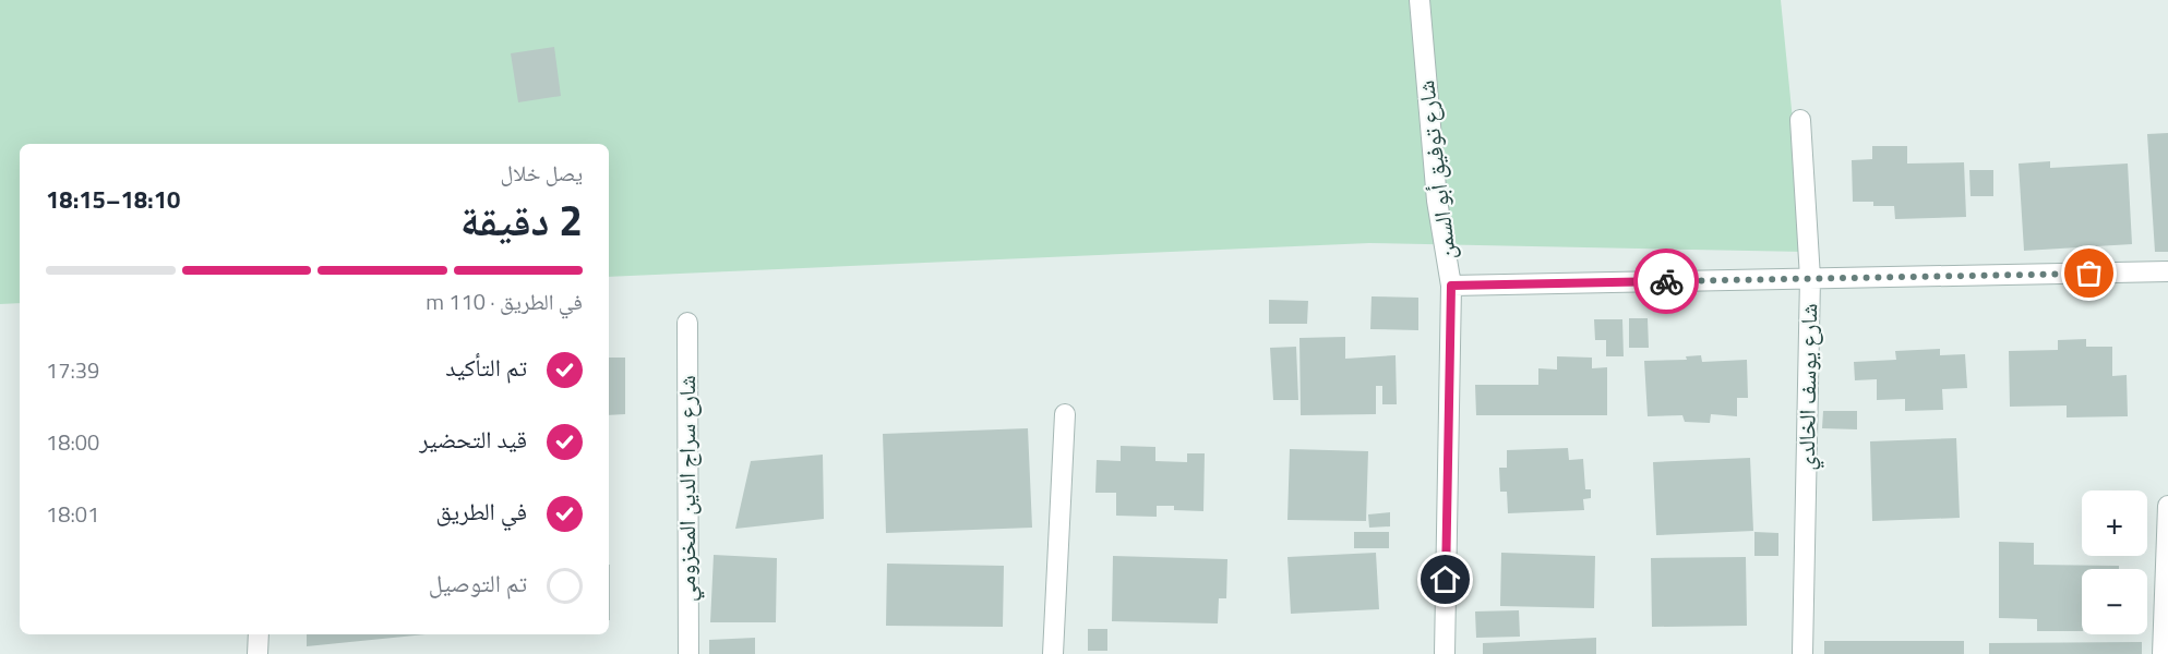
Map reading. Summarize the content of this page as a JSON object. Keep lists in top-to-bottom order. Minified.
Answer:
{"streets":{"street":["شارع توفيق أبو السمن","شارع يوسف الخالدي","شارع سراج الدين المخزومي"]},"page":{"heading":["2 دقيقة","يصل خلال","18:10–18:15"],"bar":"في الطريق · 110 m","list":[["تم التأكيد","17:39"],["قيد التحضير","18:00"],["في الطريق","18:01"],"تم التوصيل"],"map_buttons":["+","−"]}}
